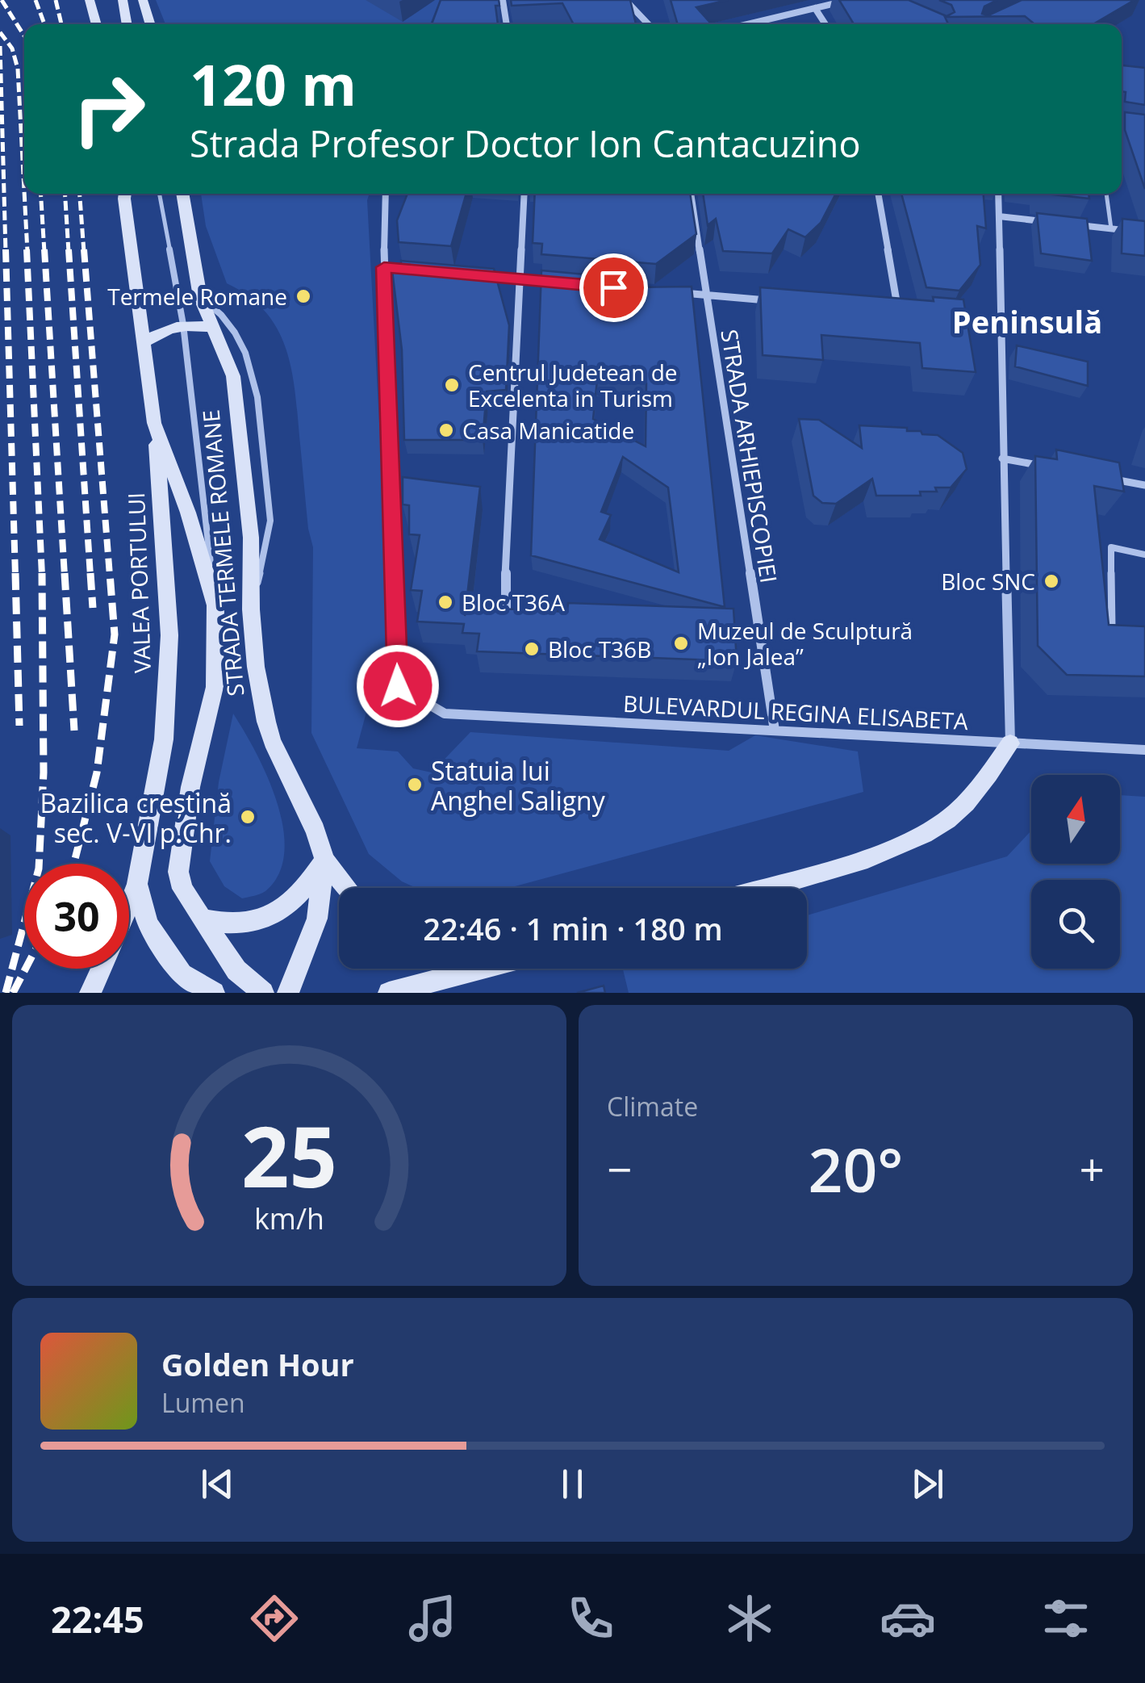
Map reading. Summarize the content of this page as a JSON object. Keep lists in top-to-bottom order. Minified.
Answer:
{"streets":{"street":["STRADA ARHIEPISCOPIEI","STRADA TERMELE ROMANE","VALEA PORTULUI","BULEVARDUL REGINA ELISABETA"]},"crossings":[["STRADA ARHIEPISCOPIEI","BULEVARDUL REGINA ELISABETA"],["STRADA TERMELE ROMANE","VALEA PORTULUI"]],"districts":["Peninsulă"],"places":["Termele Romane","Centrul Judetean de Excelenta in Turism","Casa Manicatide","Bloc SNC","Bloc T36A","Muzeul de Sculptură „Ion Jalea”","Bloc T36B","Statuia lui Anghel Saligny","Bazilica creștină sec. V-VI p.Chr."],"north":"top","page":{"turn":["120 m","Strada Profesor Doctor Ion Cantacuzino"],"limit":"30","trip":"22:46 · 1 min · 180 m","tile":"Climate","heat":["−","20°","+"],"song":["Golden Hour","Lumen"],"tabs":"22:45","gauge":["25","km/h"]}}
